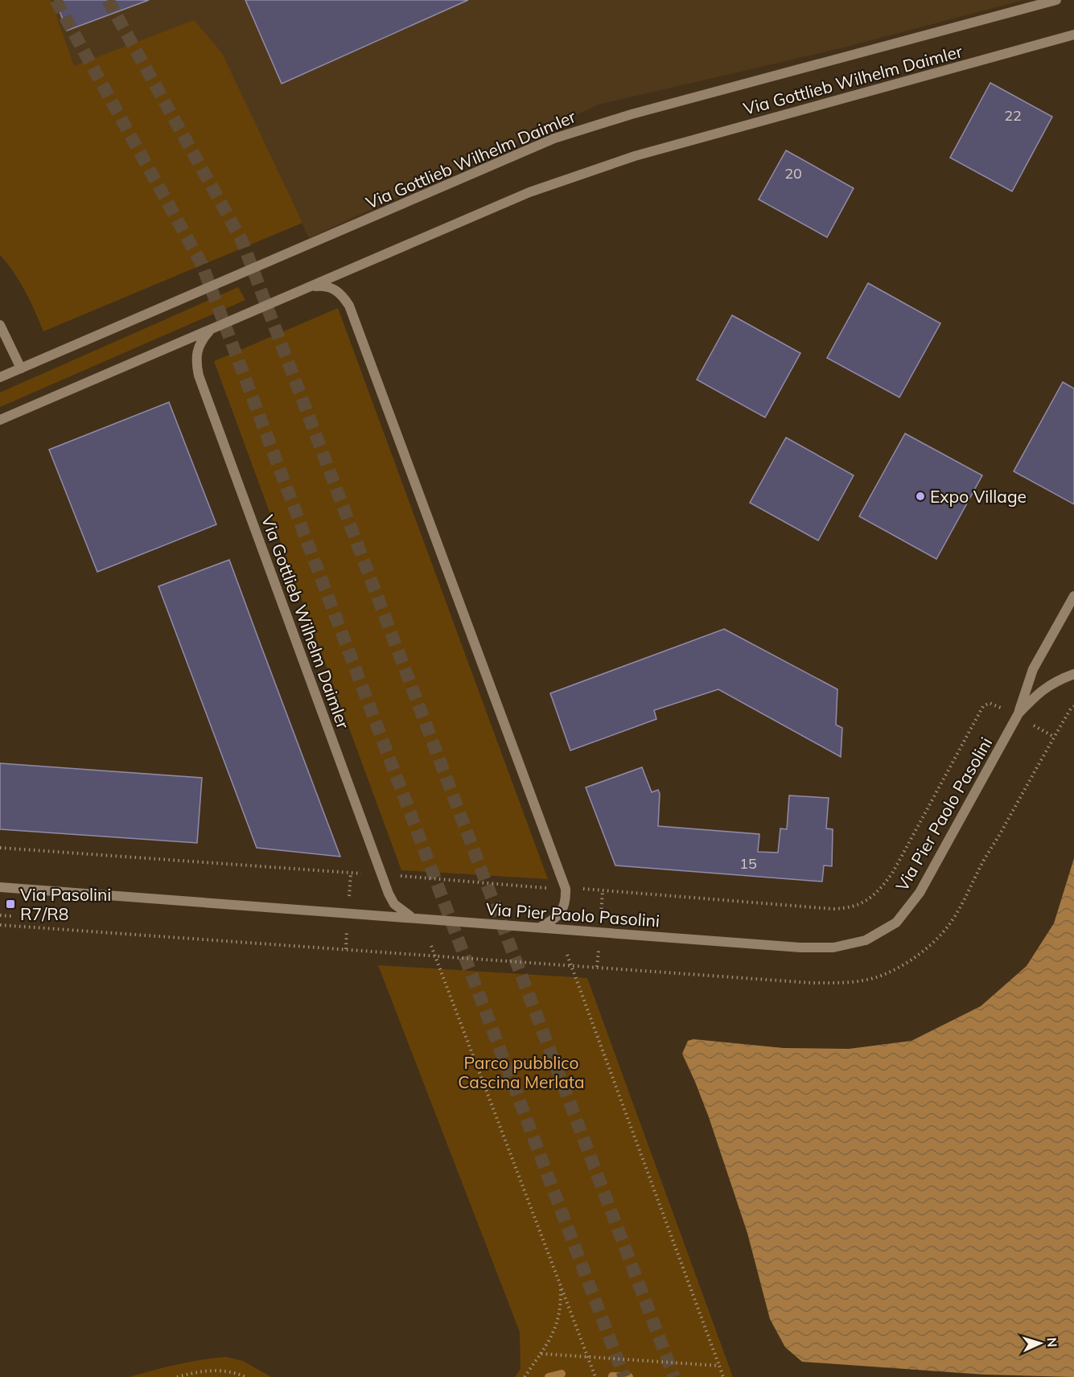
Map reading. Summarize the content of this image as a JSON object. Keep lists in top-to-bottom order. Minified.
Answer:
{"streets":{"street":["Via Gottlieb Wilhelm Daimler","Via Pier Paolo Pasolini"]},"crossings":[["Via Gottlieb Wilhelm Daimler","Via Pier Paolo Pasolini"]],"parks":["Parco pubblico Cascina Merlata"],"places":{"other":["Expo Village"],"transit":["Via Pasolini R7/R8"]},"house_numbers":["22","20","15"],"north":"right"}
